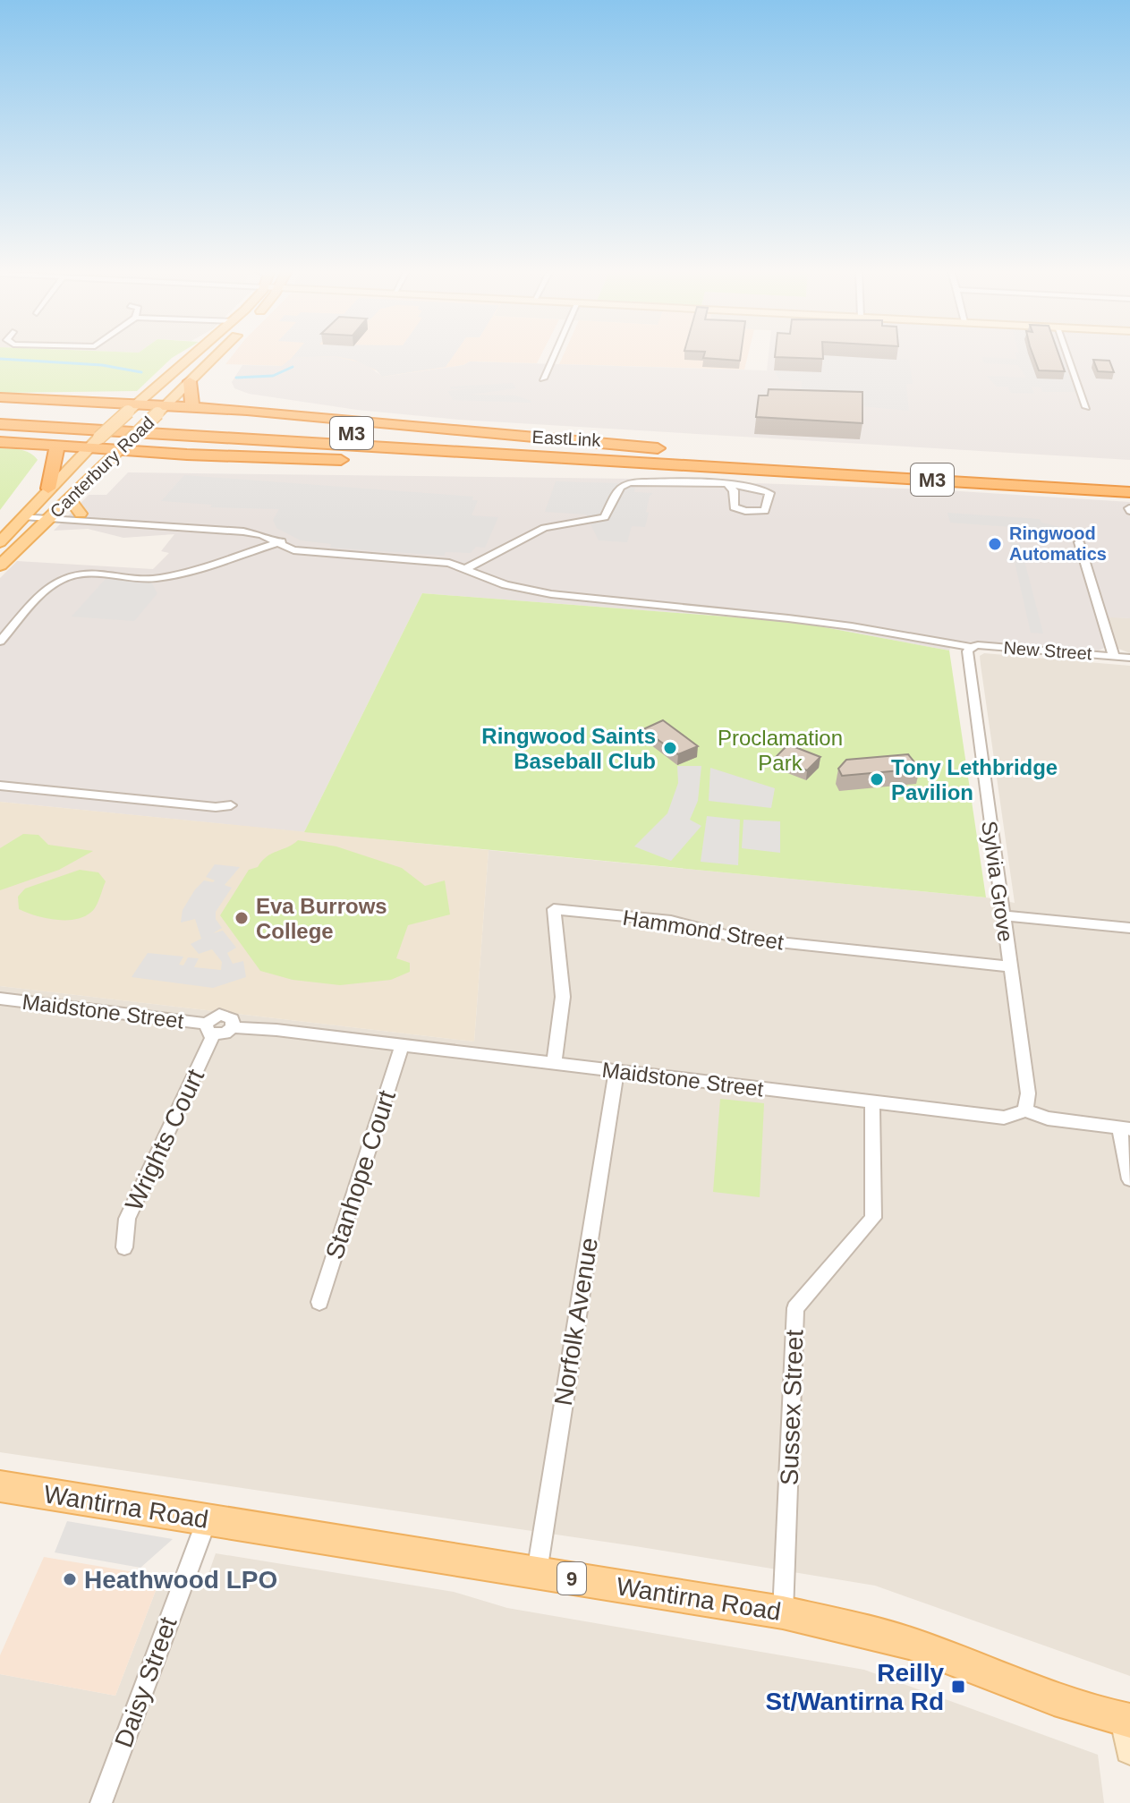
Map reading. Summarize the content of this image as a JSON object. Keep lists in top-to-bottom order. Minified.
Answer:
{"streets":{"highway":["M3","EastLink"],"main road":["Canterbury Road","Wantirna Road","9"],"street":["New Street","Sylvia Grove","Hammond Street","Maidstone Street","Wrights Court","Stanhope Court","Norfolk Avenue","Sussex Street","Daisy Street"]},"crossings":[["New Street","Sylvia Grove"],["Sylvia Grove","Hammond Street"],["Sylvia Grove","Maidstone Street"],["Hammond Street","Maidstone Street"],["Maidstone Street","Wrights Court"],["Maidstone Street","Stanhope Court"],["Maidstone Street","Norfolk Avenue"],["Maidstone Street","Sussex Street"],["Norfolk Avenue","Wantirna Road"],["Sussex Street","Wantirna Road"],["Wantirna Road","Daisy Street"]],"parks":["Proclamation Park"],"places":{"other":["Ringwood Automatics","Ringwood Saints Baseball Club","Tony Lethbridge Pavilion","Eva Burrows College","Heathwood LPO"],"transit":["Reilly St/Wantirna Rd"]}}
